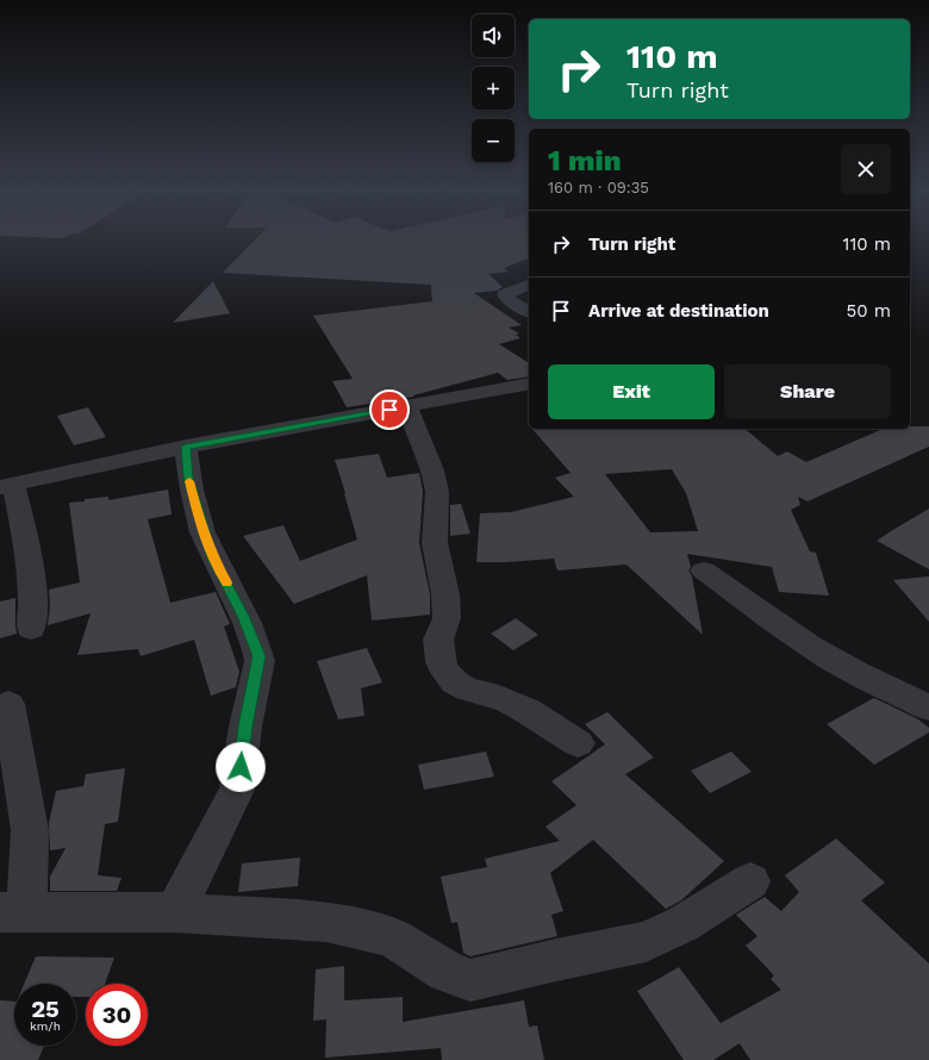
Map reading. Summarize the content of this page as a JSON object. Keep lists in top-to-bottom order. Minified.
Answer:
{"page":{"map_buttons":["+","−"],"turn":["110 m","Turn right"],"heading":["1 min","160 m · 09:35"],"list":[{"name":"Turn right","value":"110 m"},{"name":"Arrive at destination","value":"50 m"}],"buttons":["Exit","Share"],"speed":"25 km/h","limit":"30"}}
